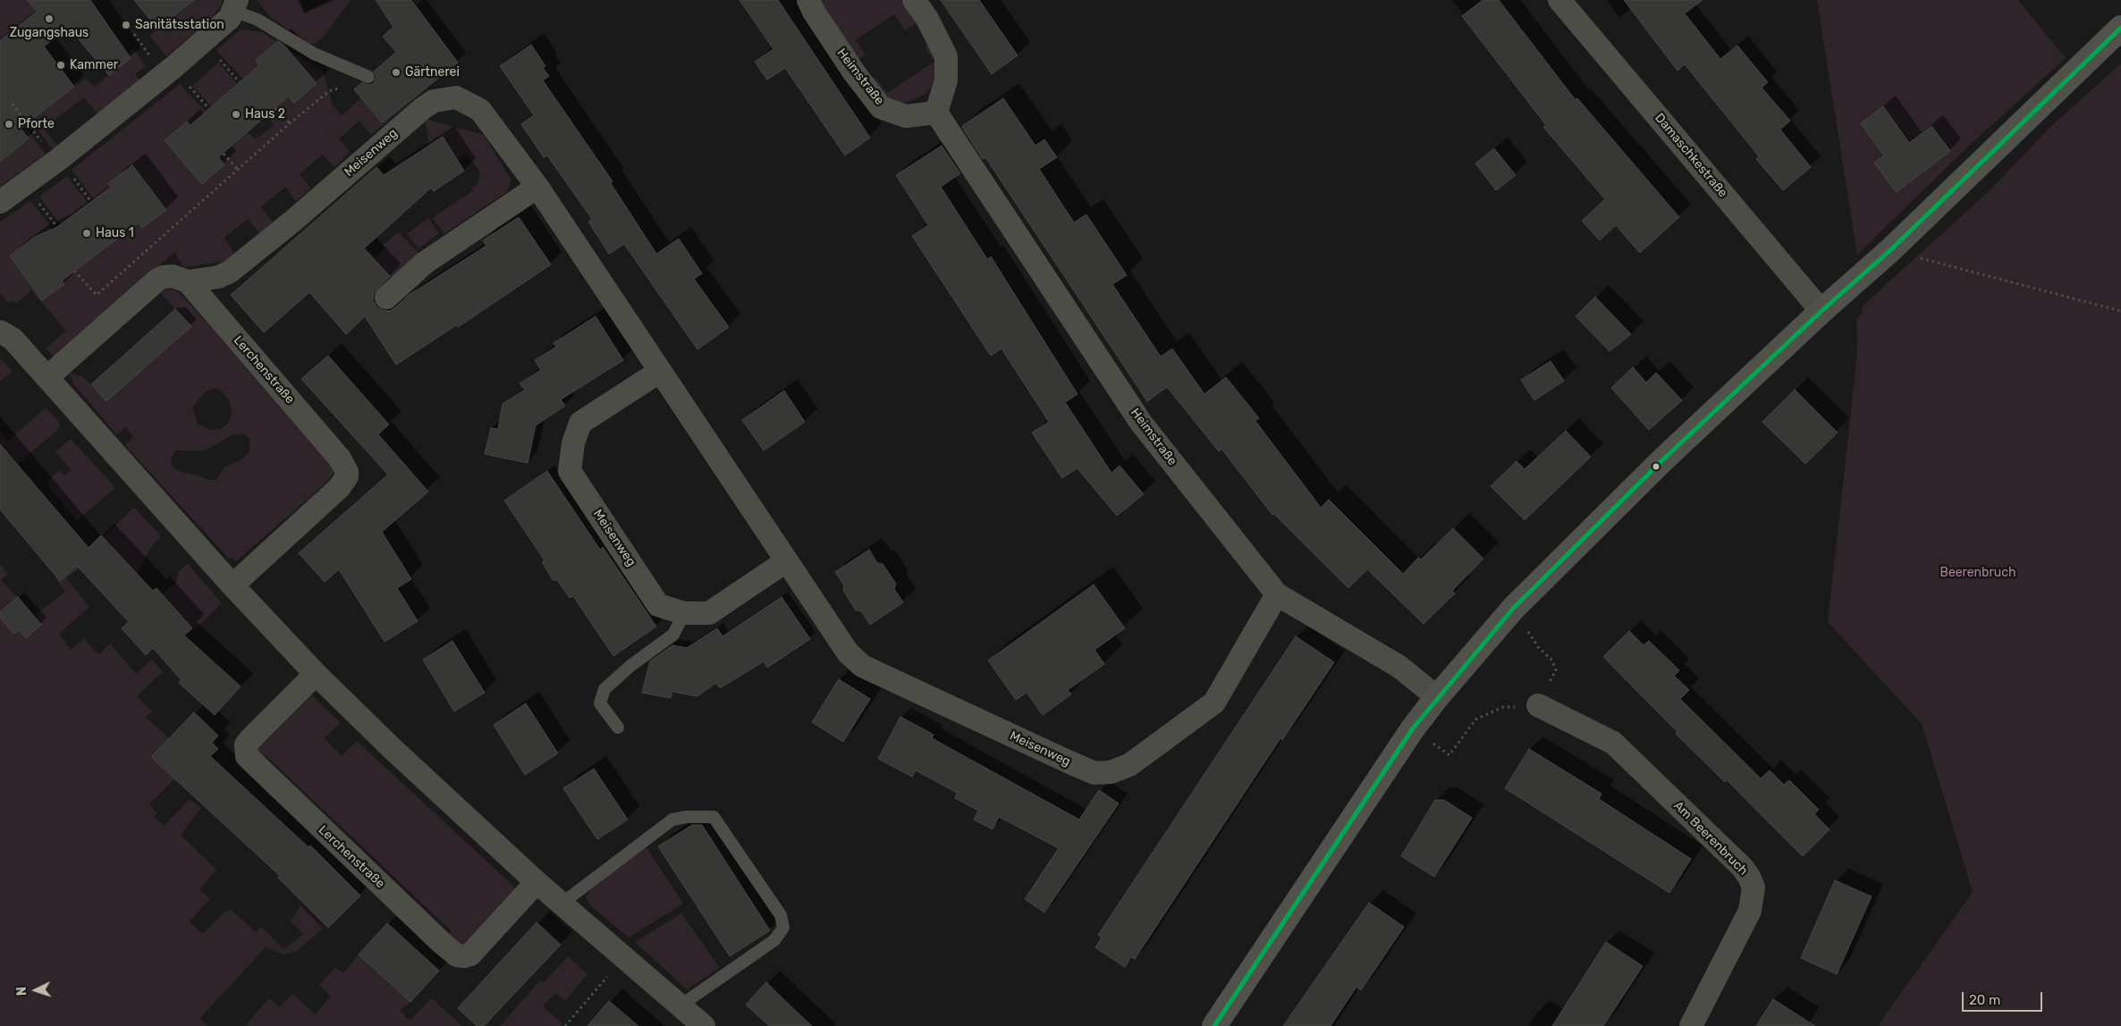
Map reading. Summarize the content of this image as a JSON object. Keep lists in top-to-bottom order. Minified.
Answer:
{"streets":{"street":["Heimstraße","Meisenweg","Damaschkestraße","Lerchenstraße","Am Beerenbruch"]},"crossings":[["Heimstraße","Meisenweg"],["Meisenweg","Lerchenstraße"]],"parks":["Beerenbruch"],"places":["Zugangshaus","Sanitätsstation","Kammer","Gärtnerei","Haus 2","Pforte","Haus 1"],"scale_bar":"20 m","north":"left"}
